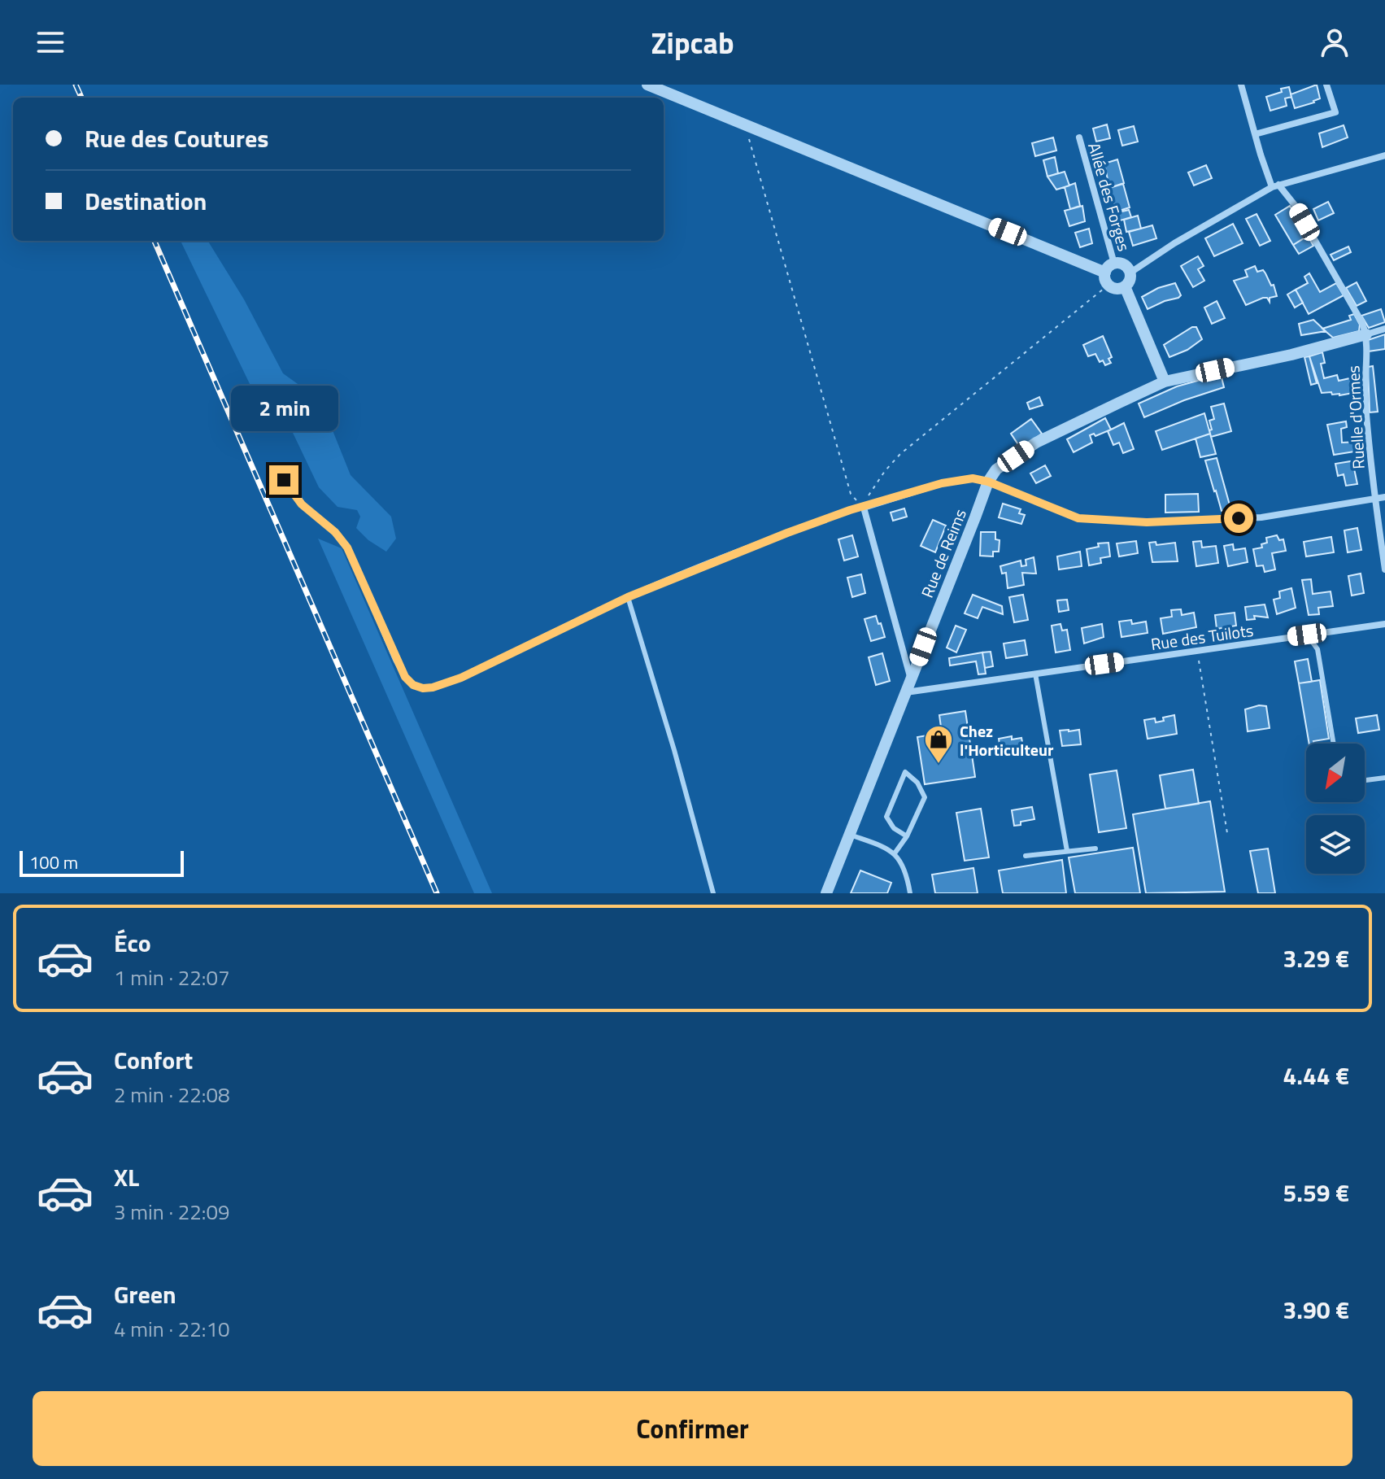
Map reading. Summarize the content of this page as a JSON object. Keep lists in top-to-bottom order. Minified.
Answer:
{"streets":{"street":["Allée des Forges","Ruelle d'Ormes","Rue de Reims","Rue des Tuilots"]},"crossings":[["Ruelle d'Ormes","Rue de Reims"],["Rue de Reims","Rue des Tuilots"]],"places":{"shop":["Chez l'Horticulteur"]},"scale_bar":"100 m","north":"bottom left","page":{"header":"Zipcab","banner":["Rue des Coutures","Destination"],"bubble":"2 min","scale":"100 m","list":[{"name":"Éco","note":"1 min · 22:07","value":"3.29 €"},{"name":"Confort","note":"2 min · 22:08","value":"4.44 €"},{"name":"XL","note":"3 min · 22:09","value":"5.59 €"},{"name":"Green","note":"4 min · 22:10","value":"3.90 €"}],"buttons":"Confirmer"}}
